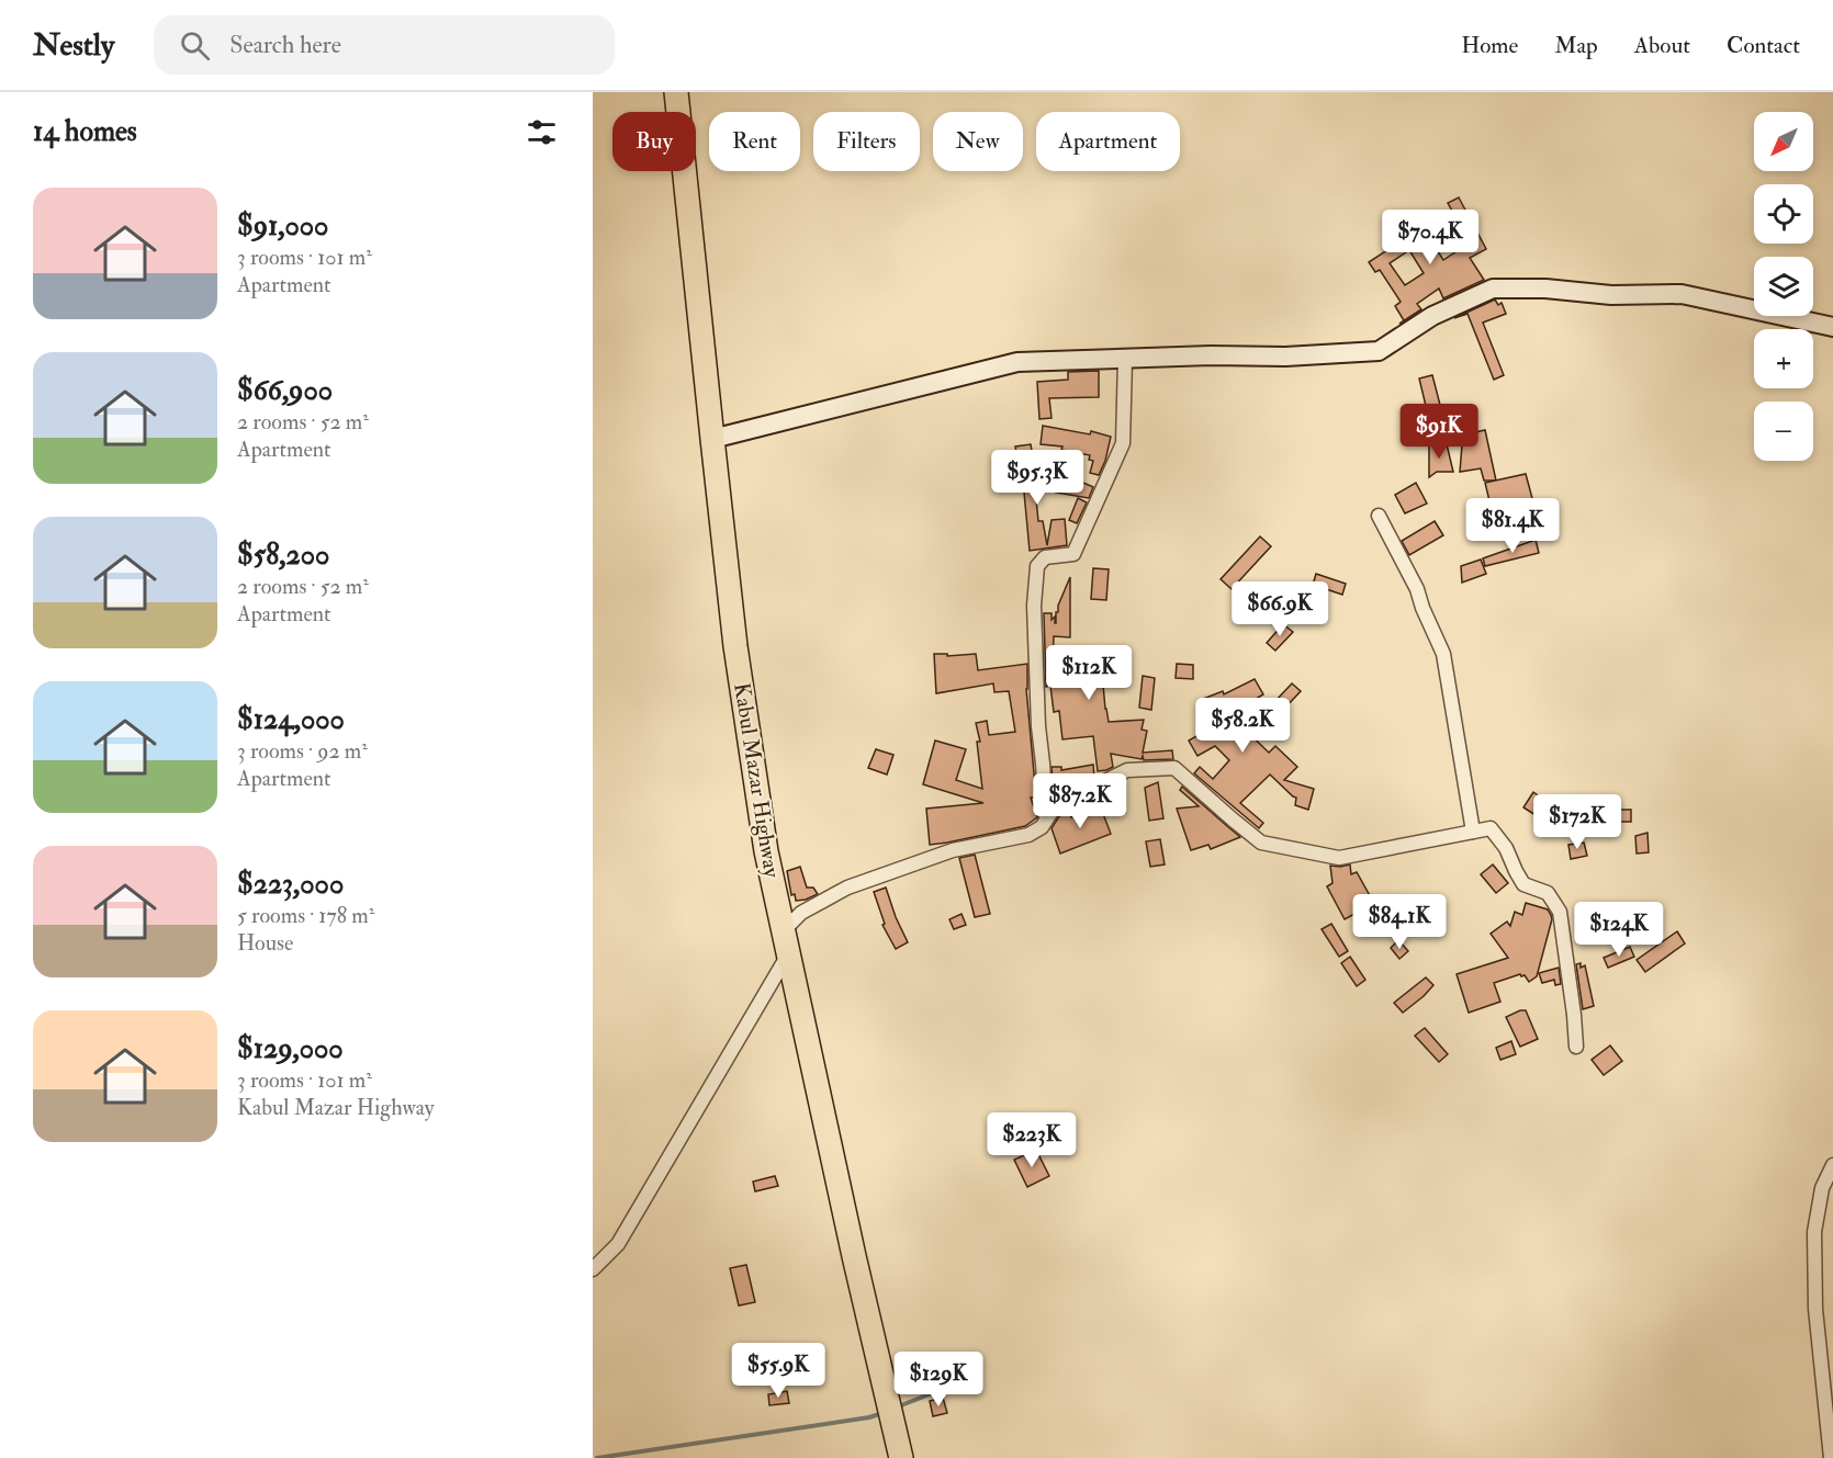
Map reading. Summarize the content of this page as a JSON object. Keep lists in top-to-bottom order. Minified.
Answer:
{"streets":{"highway":["Kabul Mazar Highway"]},"north":"bottom left","page":{"header":"Nestly","search":"Search here","nav":["Home","Map","About","Contact"],"heading":"14 homes","map_buttons":["+","−"],"chip":["Buy","Rent","Filters","New","Apartment"],"list":[{"name":"$91,000","note":"3 rooms · 101 m² · Apartment"},{"name":"$66,900","note":"2 rooms · 52 m² · Apartment"},{"name":"$58,200","note":"2 rooms · 52 m² · Apartment"},{"name":"$124,000","note":"3 rooms · 92 m² · Apartment"},{"name":"$223,000","note":"5 rooms · 178 m² · House"},{"name":"$129,000","note":"3 rooms · 101 m² · Kabul Mazar Highway"}],"price":["$70.4K","$91K","$95.3K","$81.4K","$66.9K","$112K","$58.2K","$87.2K","$172K","$84.1K","$124K","$223K","$55.9K","$129K"]}}
